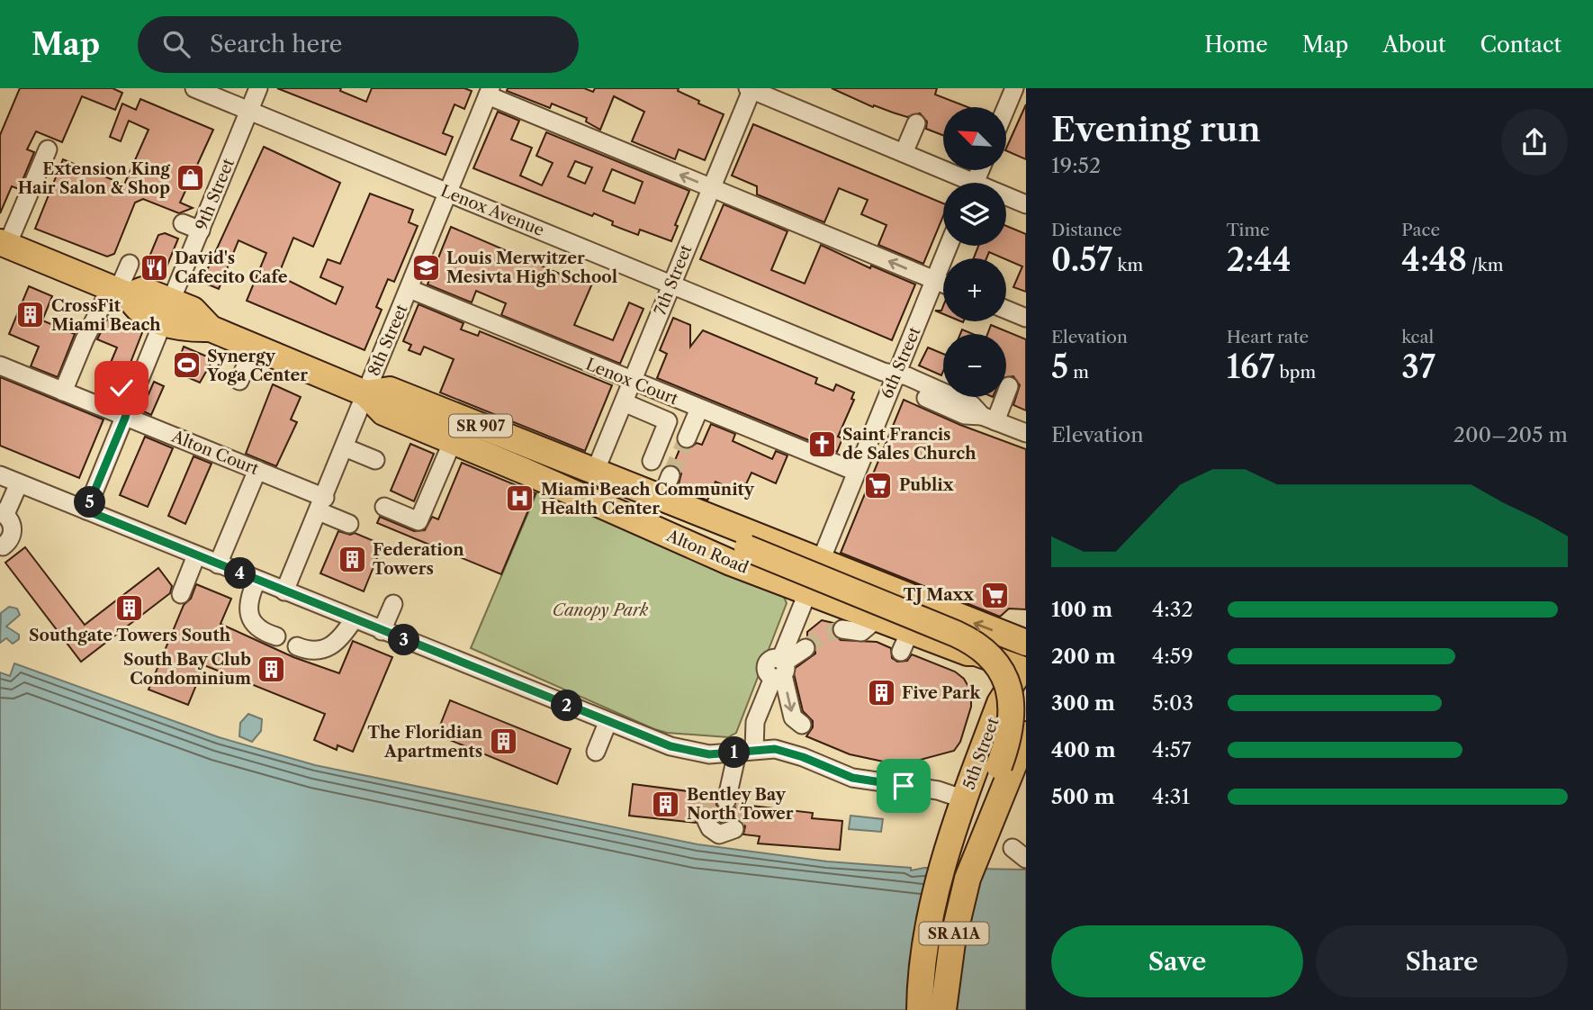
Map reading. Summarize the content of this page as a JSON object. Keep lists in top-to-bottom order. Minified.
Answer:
{"streets":{"highway":["SR 907","Alton Road","5th Street","SR A1A"],"street":["9th Street","Lenox Avenue","7th Street","8th Street","6th Street","Lenox Court","Alton Court"]},"crossings":[["9th Street","Lenox Avenue"],["9th Street","Alton Court"],["9th Street","Alton Road"],["Lenox Avenue","7th Street"],["Lenox Avenue","8th Street"],["Lenox Avenue","6th Street"],["7th Street","Lenox Court"],["7th Street","Alton Road"],["8th Street","Lenox Court"],["8th Street","Alton Court"],["8th Street","Alton Road"],["6th Street","Lenox Court"],["6th Street","Alton Road"],["Alton Road","5th Street"],["5th Street","SR A1A"]],"parks":["Canopy Park"],"places":{"shop":["Extension King Hair Salon & Shop"],"restaurant":["David's Cafecito Cafe"],"school or university":["Louis Merwitzer Mesivta High School"],"building":["CrossFit Miami Beach","Federation Towers","Southgate Towers South","South Bay Club Condominium","Five Park","The Floridian Apartments","Bentley Bay North Tower"],"sports":["Synergy Yoga Center"],"church":["Saint Francis de Sales Church"],"supermarket":["Publix","TJ Maxx"],"hospital":["Miami Beach Community Health Center"]},"north":"top left","page":{"header":"Map","search":"Search here","nav":["Home","Map","About","Contact"],"heading":["Evening run","19:52"],"map_buttons":["+","−"],"stats":[["Distance","0.57 km"],["Time","2:44"],["Pace","4:48 /km"],["Elevation","5 m"],["Heart rate","167 bpm"],["kcal","37"]],"chart":["Elevation","200–205 m"],"pins":["5","4","3","2","1"],"list":[{"name":"100 m","note":"4:32"},{"name":"200 m","note":"4:59"},{"name":"300 m","note":"5:03"},{"name":"400 m","note":"4:57"},{"name":"500 m","note":"4:31"}],"buttons":["Save","Share"]}}
